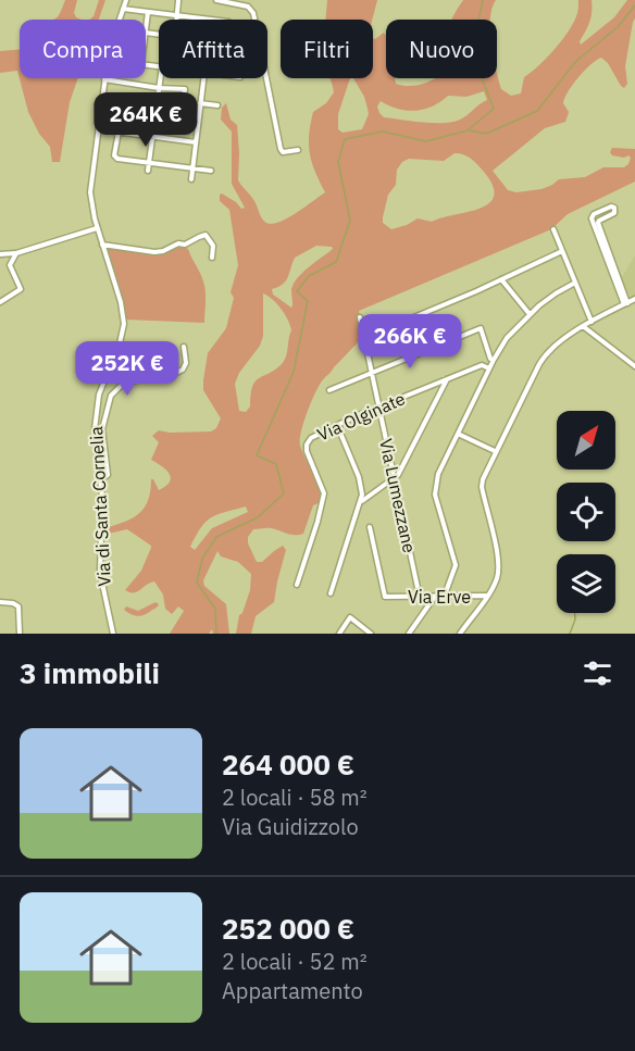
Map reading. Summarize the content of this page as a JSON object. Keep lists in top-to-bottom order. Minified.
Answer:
{"streets":{"street":["Via Olginate","Via Lumezzane","Via di Santa Cornelia","Via Erve"]},"crossings":[["Via Olginate","Via Lumezzane"],["Via Lumezzane","Via Erve"]],"north":"top right","page":{"chip":["Compra","Affitta","Filtri","Nuovo"],"price":["264K €","266K €","252K €"],"heading":"3 immobili","list":[{"name":"264 000 €","note":"2 locali · 58 m² · Via Guidizzolo"},{"name":"252 000 €","note":"2 locali · 52 m² · Appartamento"}]}}
